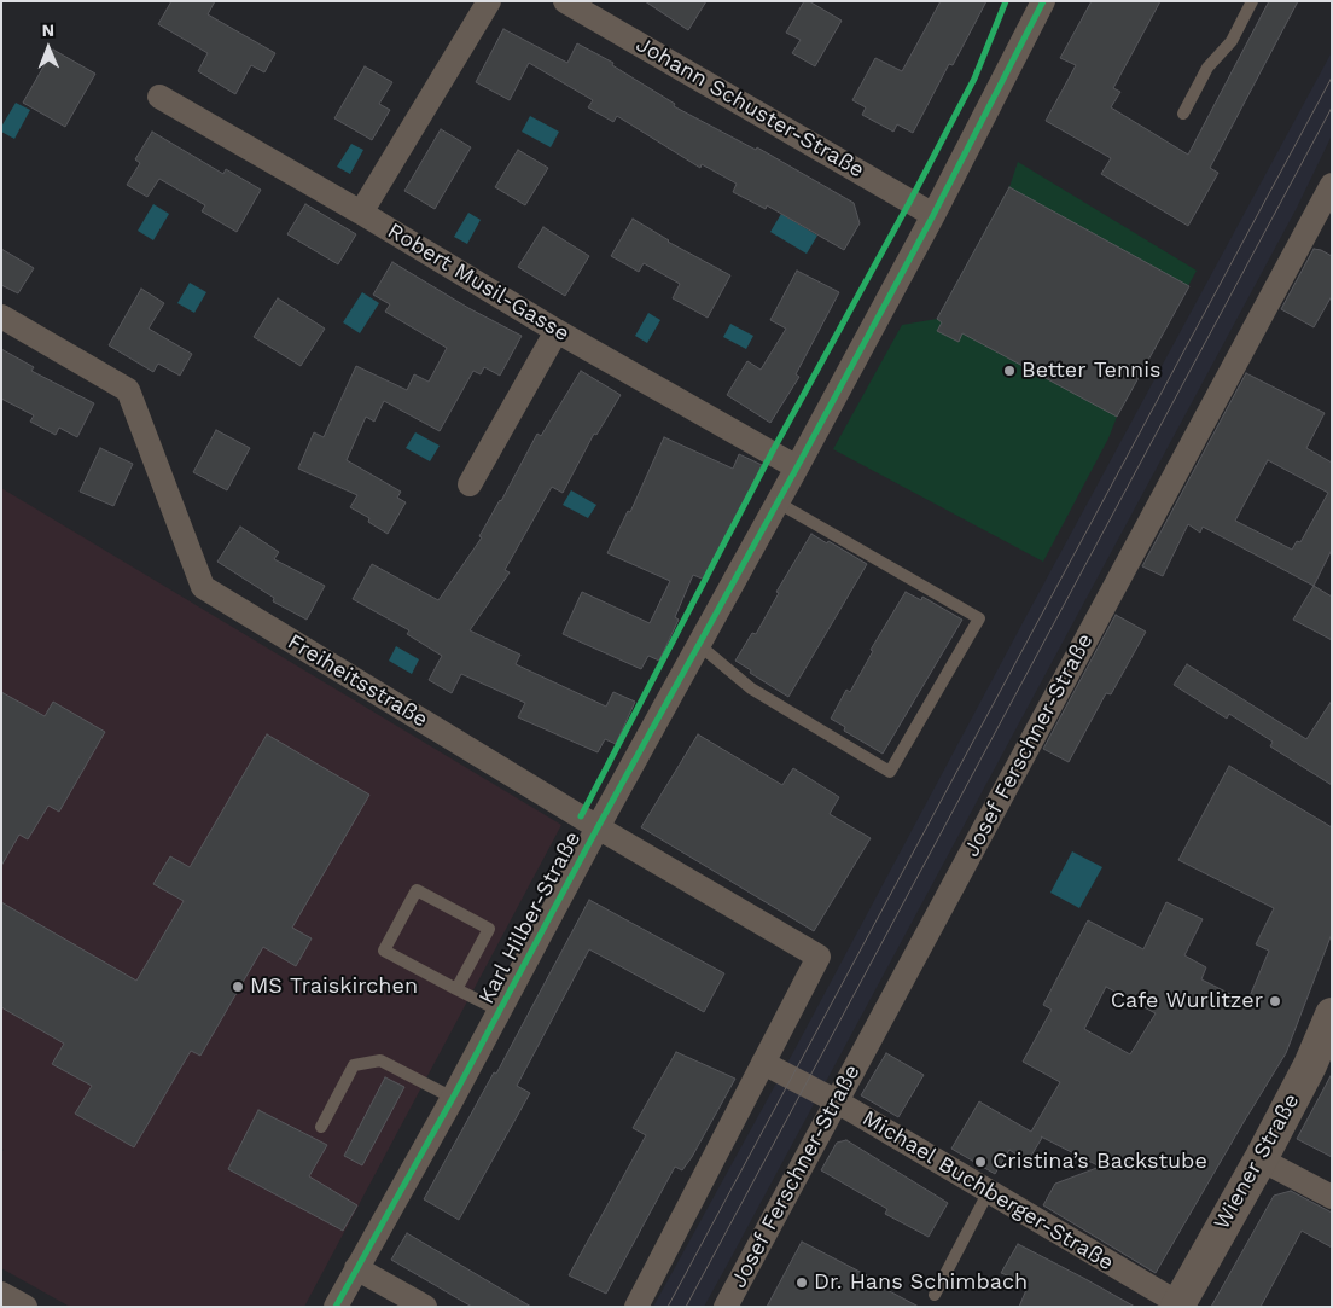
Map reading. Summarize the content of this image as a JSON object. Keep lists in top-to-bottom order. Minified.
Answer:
{"streets":{"main road":["Wiener Straße"],"street":["Johann Schuster-Straße","Robert Musil-Gasse","Freiheitsstraße","Josef Ferschner-Straße","Karl Hilber-Straße","Michael Buchberger-Straße"]},"crossings":[["Johann Schuster-Straße","Karl Hilber-Straße"],["Robert Musil-Gasse","Karl Hilber-Straße"],["Freiheitsstraße","Karl Hilber-Straße"],["Freiheitsstraße","Michael Buchberger-Straße"],["Josef Ferschner-Straße","Michael Buchberger-Straße"],["Wiener Straße","Michael Buchberger-Straße"]],"places":["Better Tennis","MS Traiskirchen","Cafe Wurlitzer","Cristina’s Backstube","Dr. Hans Schimbach"],"north":"top"}
